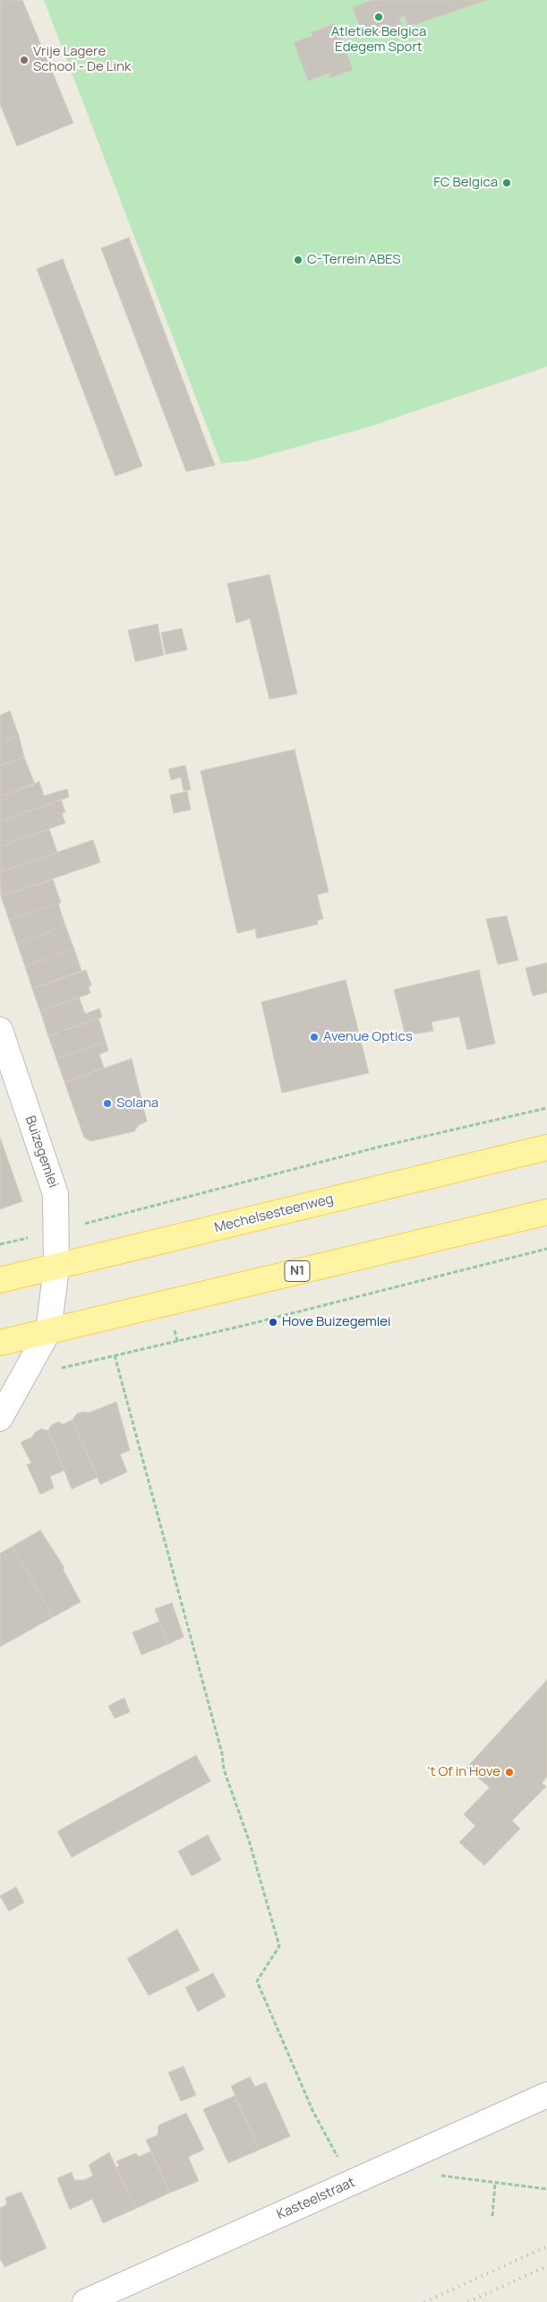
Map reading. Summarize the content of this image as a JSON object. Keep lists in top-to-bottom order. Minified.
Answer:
{"streets":{"main road":["Mechelsesteenweg","N1"],"street":["Buizegemlei","Kasteelstraat"]},"crossings":[["Buizegemlei","Mechelsesteenweg"],["Buizegemlei","N1"]],"places":["Atletiek Belgica Edegem Sport","Vrije Lagere School - De Link","FC Belgica","C-Terrein ABES","Avenue Optics","Solana","Hove Buizegemlei","'t Of in Hove"]}
